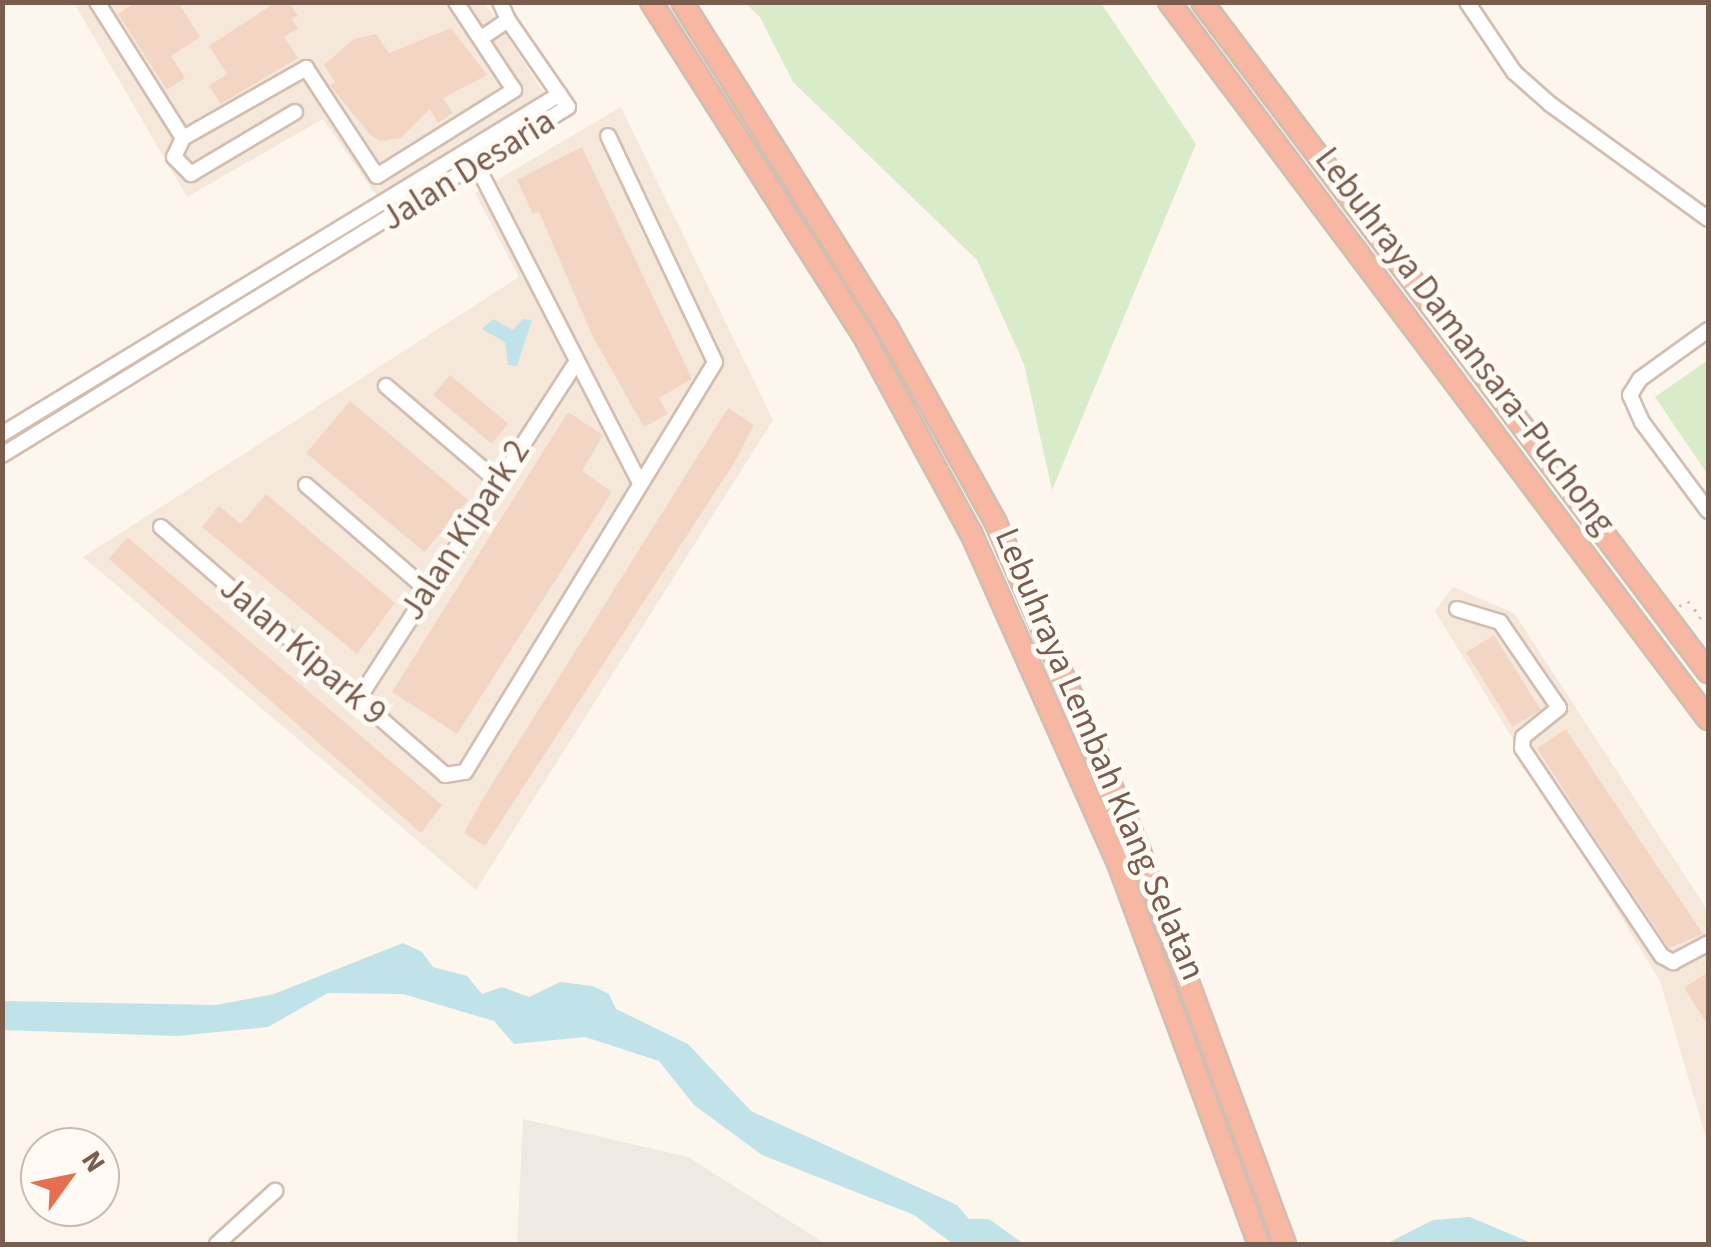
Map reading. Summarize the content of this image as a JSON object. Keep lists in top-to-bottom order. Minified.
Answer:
{"streets":{"highway":["Lebuhraya Damansara–Puchong","Lebuhraya Lembah Klang Selatan"],"street":["Jalan Desaria","Jalan Kipark 2","Jalan Kipark 9"]},"crossings":[["Jalan Kipark 2","Jalan Kipark 9"]],"north":"top right"}
